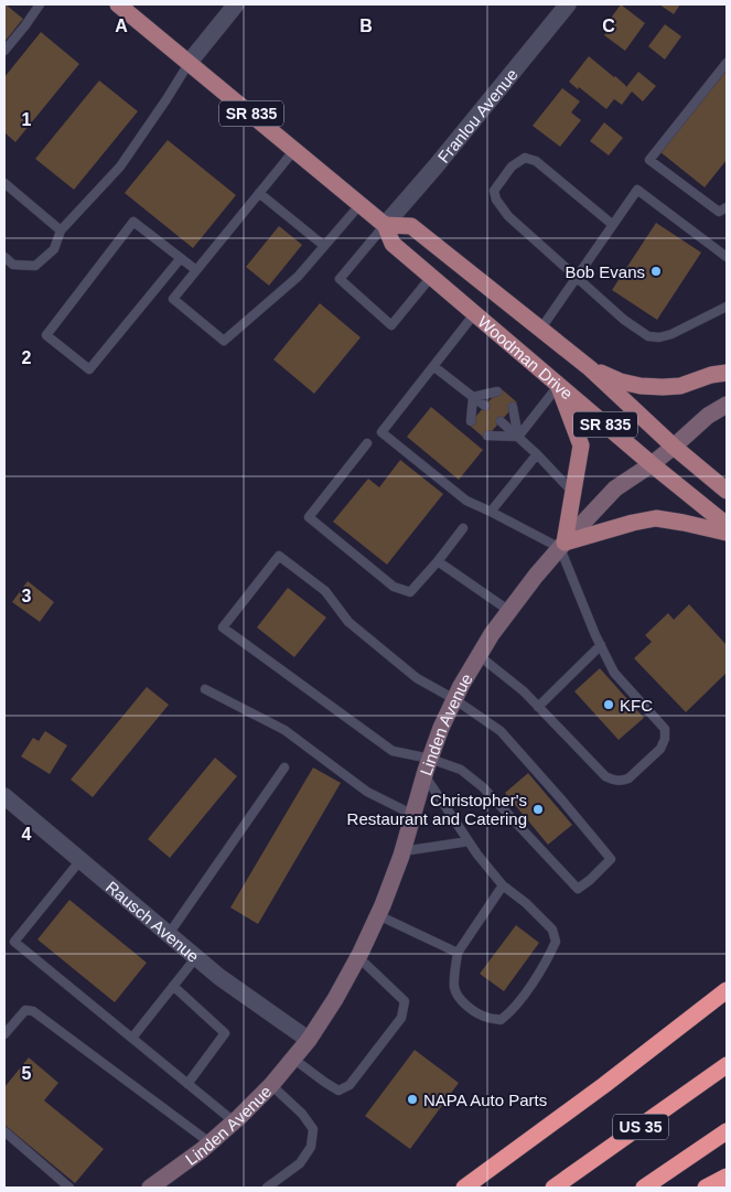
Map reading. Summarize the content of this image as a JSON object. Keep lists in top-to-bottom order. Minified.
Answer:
{"streets":{"highway":["US 35"],"main road":["SR 835","Woodman Drive","Linden Avenue"],"street":["Franlou Avenue","Rausch Avenue"]},"crossings":[["Franlou Avenue","Woodman Drive"],["Woodman Drive","Linden Avenue"],["Linden Avenue","Rausch Avenue"]],"places":["Bob Evans","KFC","Christopher's Restaurant and Catering","NAPA Auto Parts"],"grid":{"columns":["A","B","C"],"rows":["1","2","3","4","5"]}}
